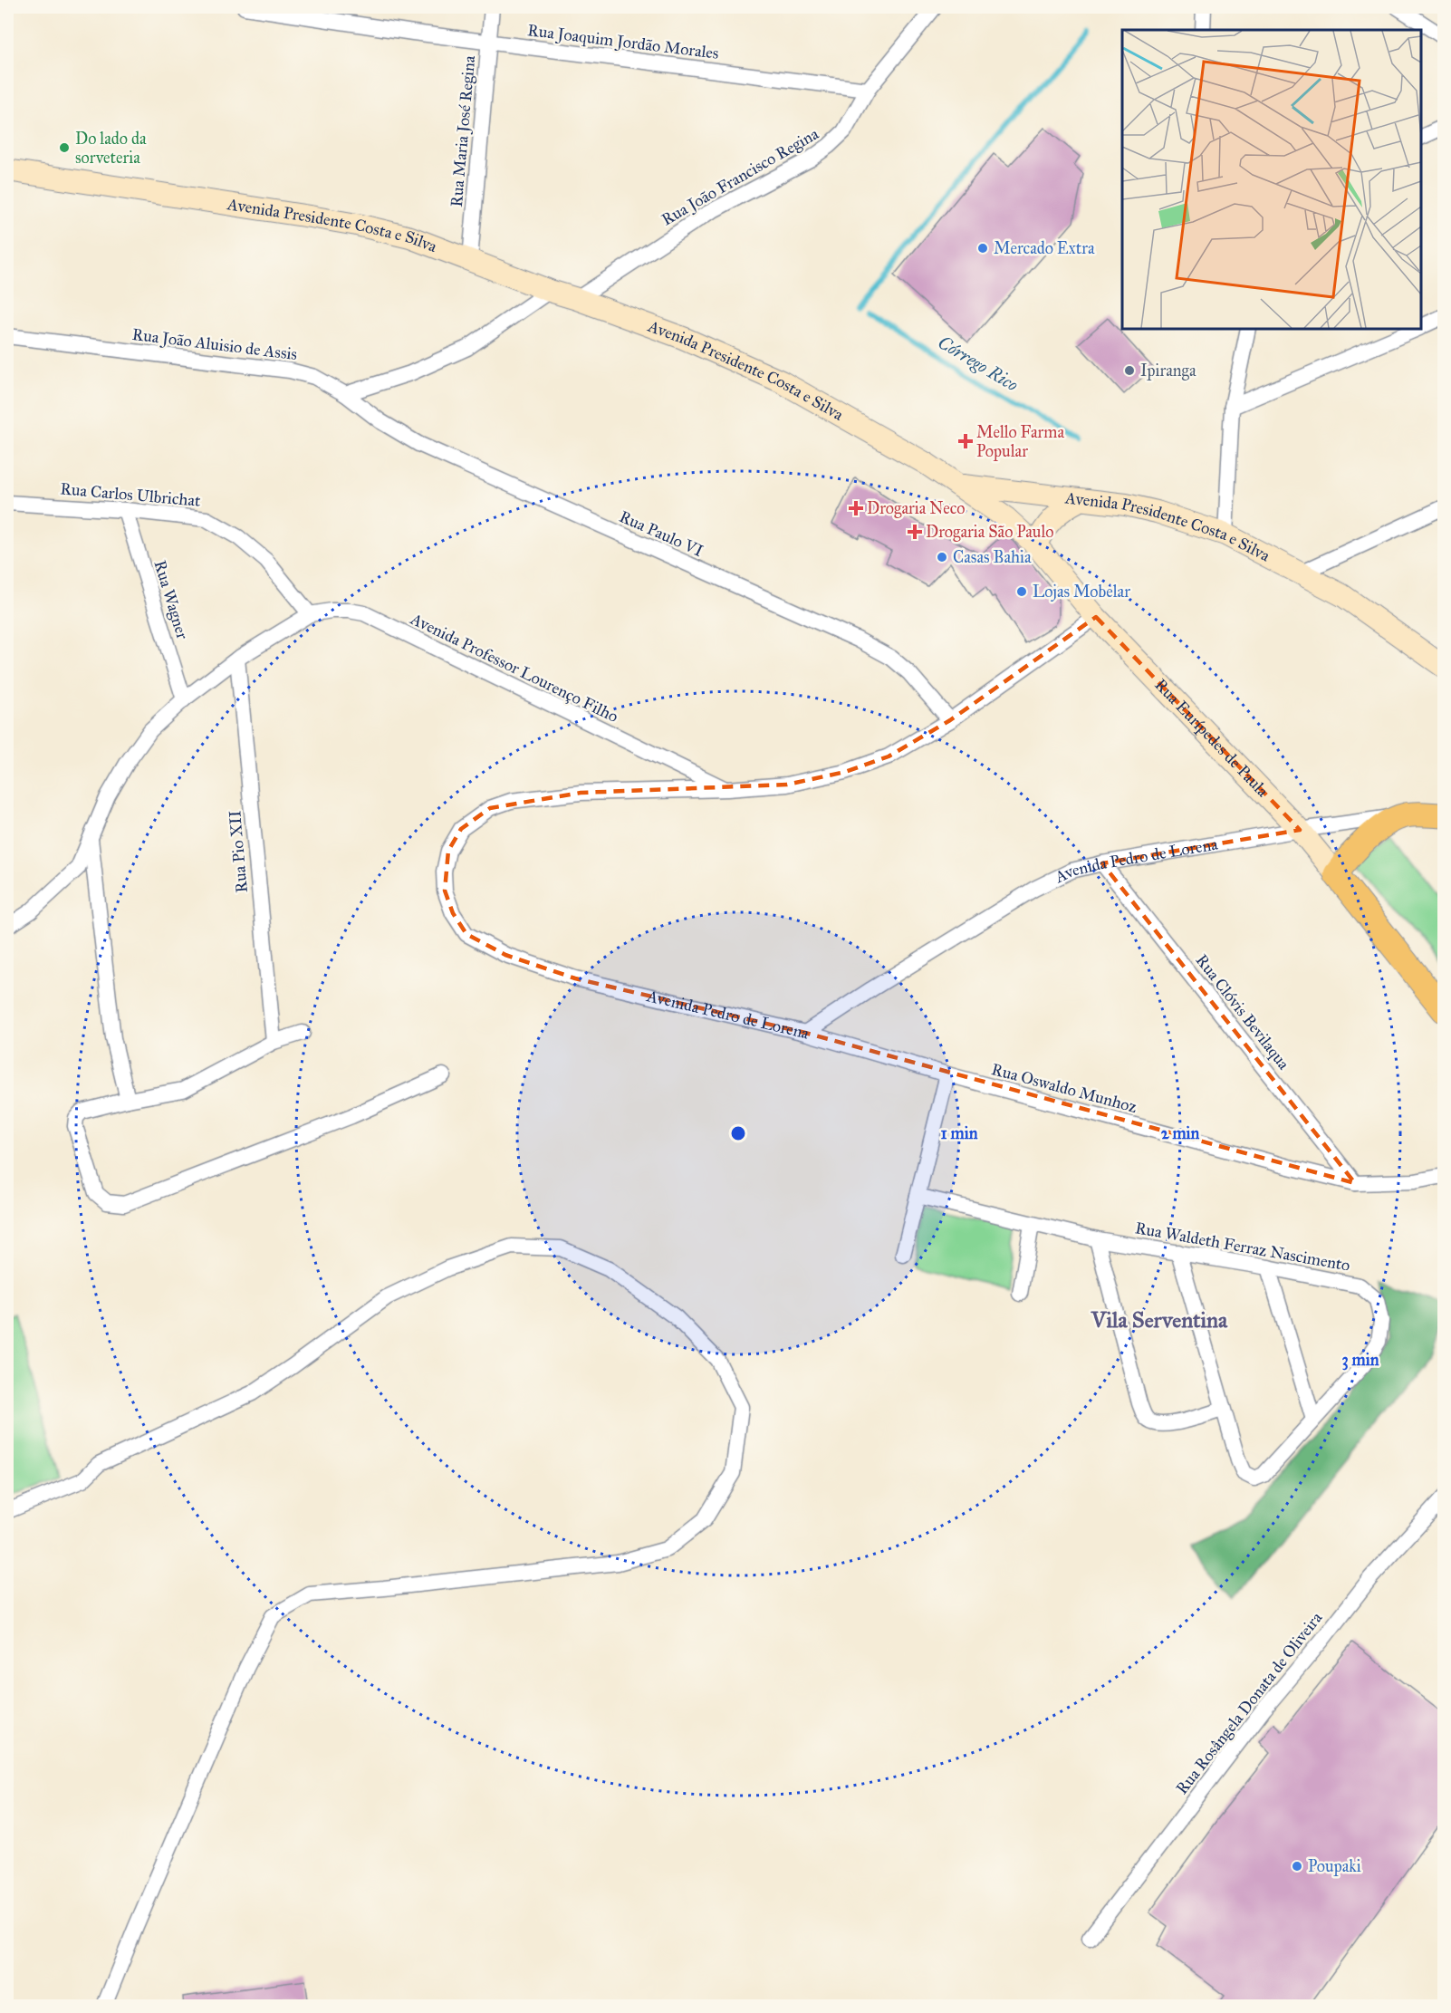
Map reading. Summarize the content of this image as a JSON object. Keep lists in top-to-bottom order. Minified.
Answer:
{"streets":{"main road":["Rua Eurípedes de Paula","Avenida Pedro de Lorena"],"street":["Rua Joaquim Jordão Morales","Rua Maria José Regina","Rua João Francisco Regina","Avenida Presidente Costa e Silva","Rua João Aluisio de Assis","Rua Carlos Ulbrichat","Rua Paulo VI","Rua Wagner","Avenida Professor Lourenço Filho","Rua Pio XII","Rua Clóvis Bevilaqua","Rua Oswaldo Munhoz","Rua Waldeth Ferraz Nascimento","Rua Rosângela Donata de Oliveira"]},"crossings":[["Rua Joaquim Jordão Morales","Rua Maria José Regina"],["Rua Joaquim Jordão Morales","Rua João Francisco Regina"],["Rua Maria José Regina","Avenida Presidente Costa e Silva"],["Rua João Francisco Regina","Avenida Presidente Costa e Silva"],["Avenida Presidente Costa e Silva","Rua Eurípedes de Paula"],["Rua João Aluisio de Assis","Rua Paulo VI"],["Rua Carlos Ulbrichat","Rua Wagner"],["Rua Carlos Ulbrichat","Avenida Professor Lourenço Filho"],["Rua Wagner","Avenida Professor Lourenço Filho"],["Avenida Professor Lourenço Filho","Rua Pio XII"],["Avenida Professor Lourenço Filho","Avenida Pedro de Lorena"],["Rua Eurípedes de Paula","Avenida Pedro de Lorena"],["Avenida Pedro de Lorena","Rua Clóvis Bevilaqua"],["Avenida Pedro de Lorena","Rua Oswaldo Munhoz"],["Rua Clóvis Bevilaqua","Rua Oswaldo Munhoz"]],"districts":["Vila Serventina"],"water":["Córrego Rico"],"places":{"other":["Do lado da sorveteria","Mercado Extra","Ipiranga","Casas Bahia","Lojas Mobelar","Poupaki"],"health":["Mello Farma Popular","Drogaria Neco","Drogaria São Paulo"]},"rings":["1 min","2 min","3 min"]}
